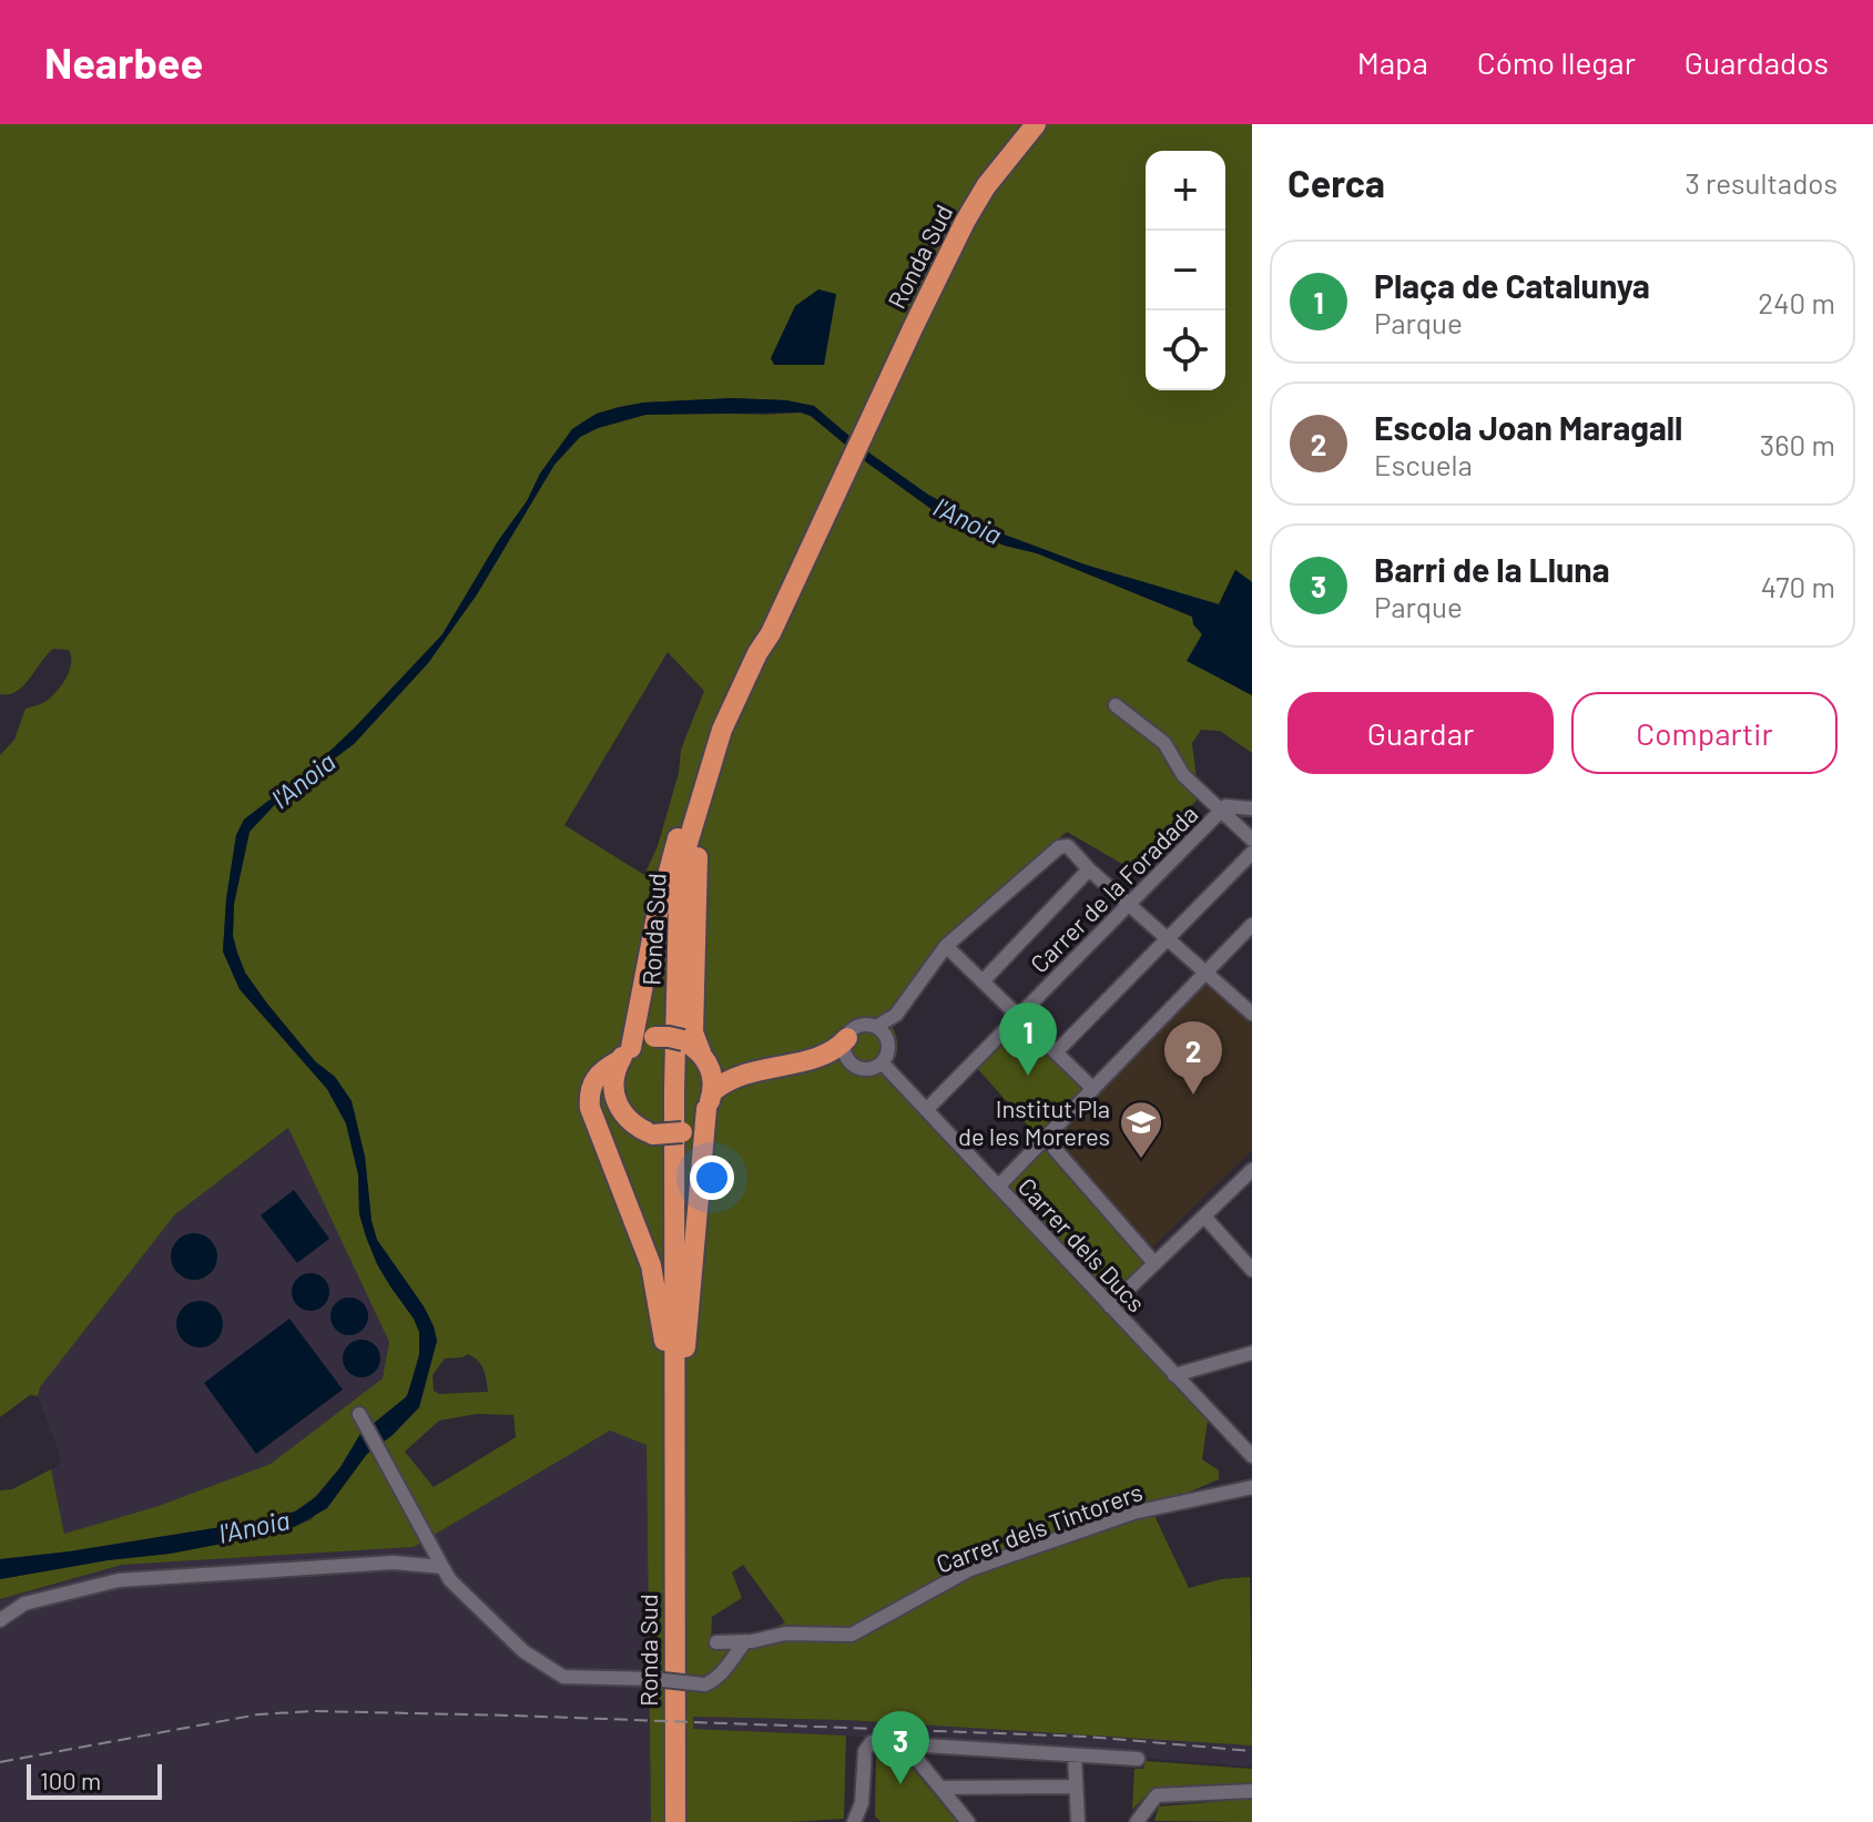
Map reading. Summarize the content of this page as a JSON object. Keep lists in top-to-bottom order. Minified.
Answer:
{"streets":{"highway":["Ronda Sud"],"street":["Carrer de la Foradada","Carrer dels Ducs","Carrer dels Tintorers"]},"crossings":[["Carrer de la Foradada","Carrer dels Ducs"]],"water":["l'Anoia"],"places":{"school or university":["Institut Pla de les Moreres"]},"scale_bar":"100 m","page":{"header":"Nearbee","nav":["Mapa","Cómo llegar","Guardados"],"heading":["Cerca","3 resultados"],"map_buttons":["+","−"],"list":[{"mark":"1","name":"Plaça de Catalunya","note":"Parque","value":"240 m"},{"mark":"2","name":"Escola Joan Maragall","note":"Escuela","value":"360 m"},{"mark":"3","name":"Barri de la Lluna","note":"Parque","value":"470 m"}],"buttons":["Guardar","Compartir"],"pins":["1","2","3"],"scale":"100 m"}}
